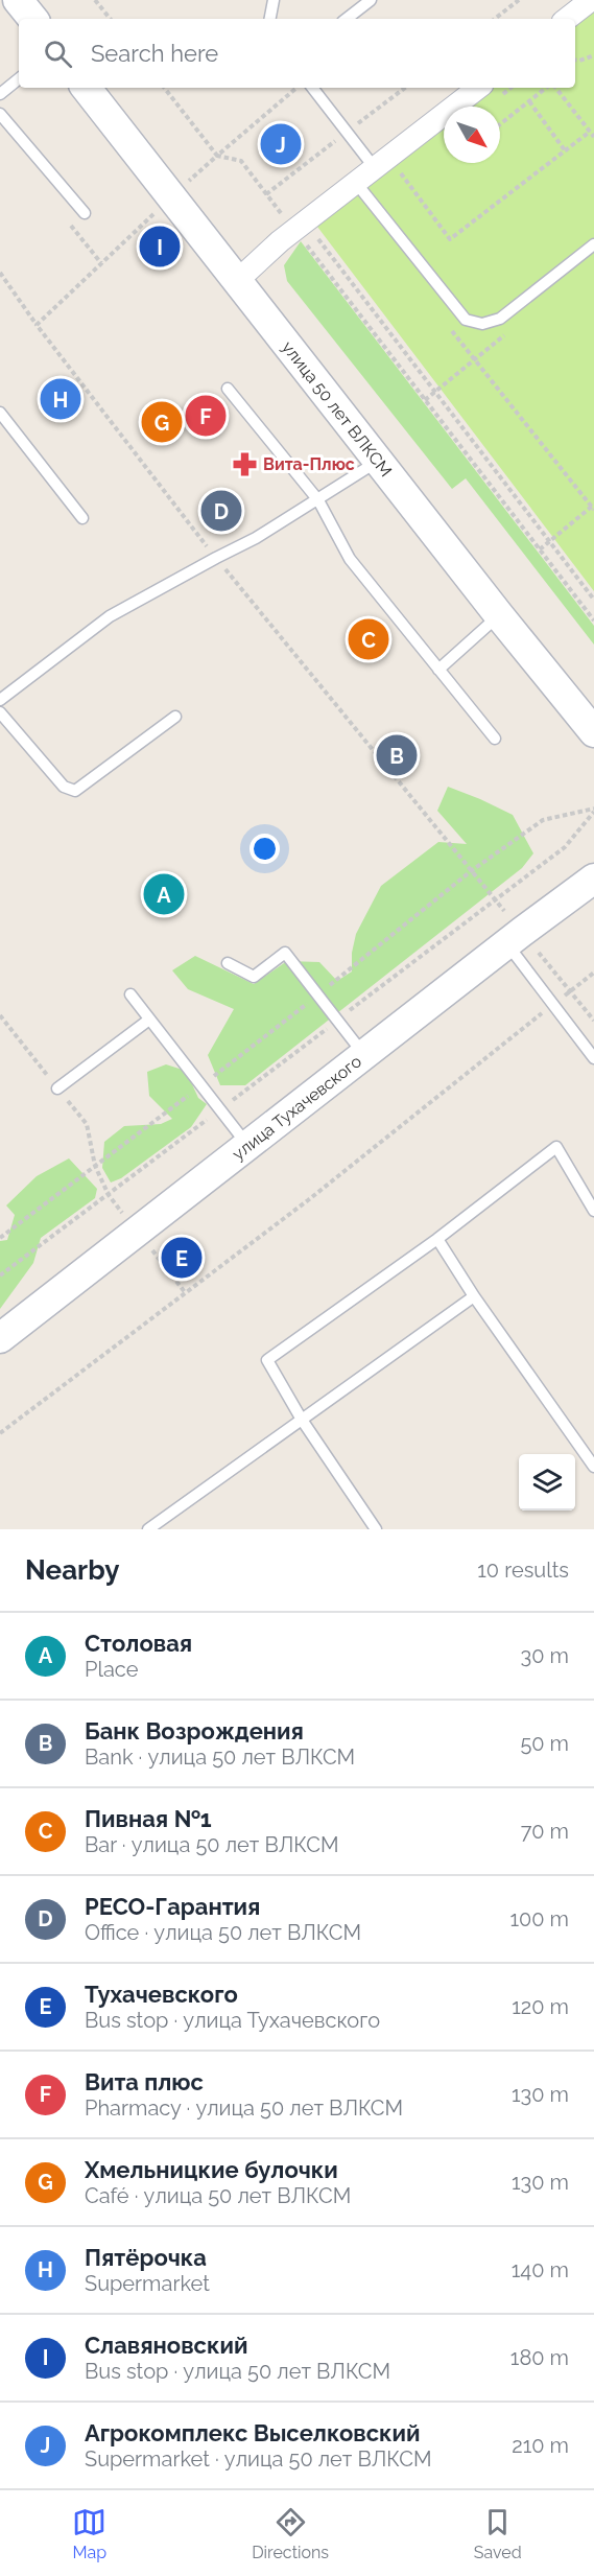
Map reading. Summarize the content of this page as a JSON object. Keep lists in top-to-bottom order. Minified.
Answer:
{"streets":{"street":["улица 50 лет ВЛКСМ","улица Тухачевского"]},"places":{"pharmacy":["Вита-Плюс"]},"north":"bottom right","page":{"search":"Search here","pins":["J","I","H","F","G","D","C","B","A","E"],"heading":["Nearby","10 results"],"list":[{"mark":"A","name":"Столовая","note":"Place","value":"30 m"},{"mark":"B","name":"Банк Возрождения","note":"Bank · улица 50 лет ВЛКСМ","value":"50 m"},{"mark":"C","name":"Пивная №1","note":"Bar · улица 50 лет ВЛКСМ","value":"70 m"},{"mark":"D","name":"РЕСО-Гарантия","note":"Office · улица 50 лет ВЛКСМ","value":"100 m"},{"mark":"E","name":"Тухачевского","note":"Bus stop · улица Тухачевского","value":"120 m"},{"mark":"F","name":"Вита плюс","note":"Pharmacy · улица 50 лет ВЛКСМ","value":"130 m"},{"mark":"G","name":"Хмельницкие булочки","note":"Café · улица 50 лет ВЛКСМ","value":"130 m"},{"mark":"H","name":"Пятёрочка","note":"Supermarket","value":"140 m"},{"mark":"I","name":"Славяновский","note":"Bus stop · улица 50 лет ВЛКСМ","value":"180 m"},{"mark":"J","name":"Агрокомплекс Выселковский","note":"Supermarket · улица 50 лет ВЛКСМ","value":"210 m"}],"nav":["Map","Directions","Saved"]}}
